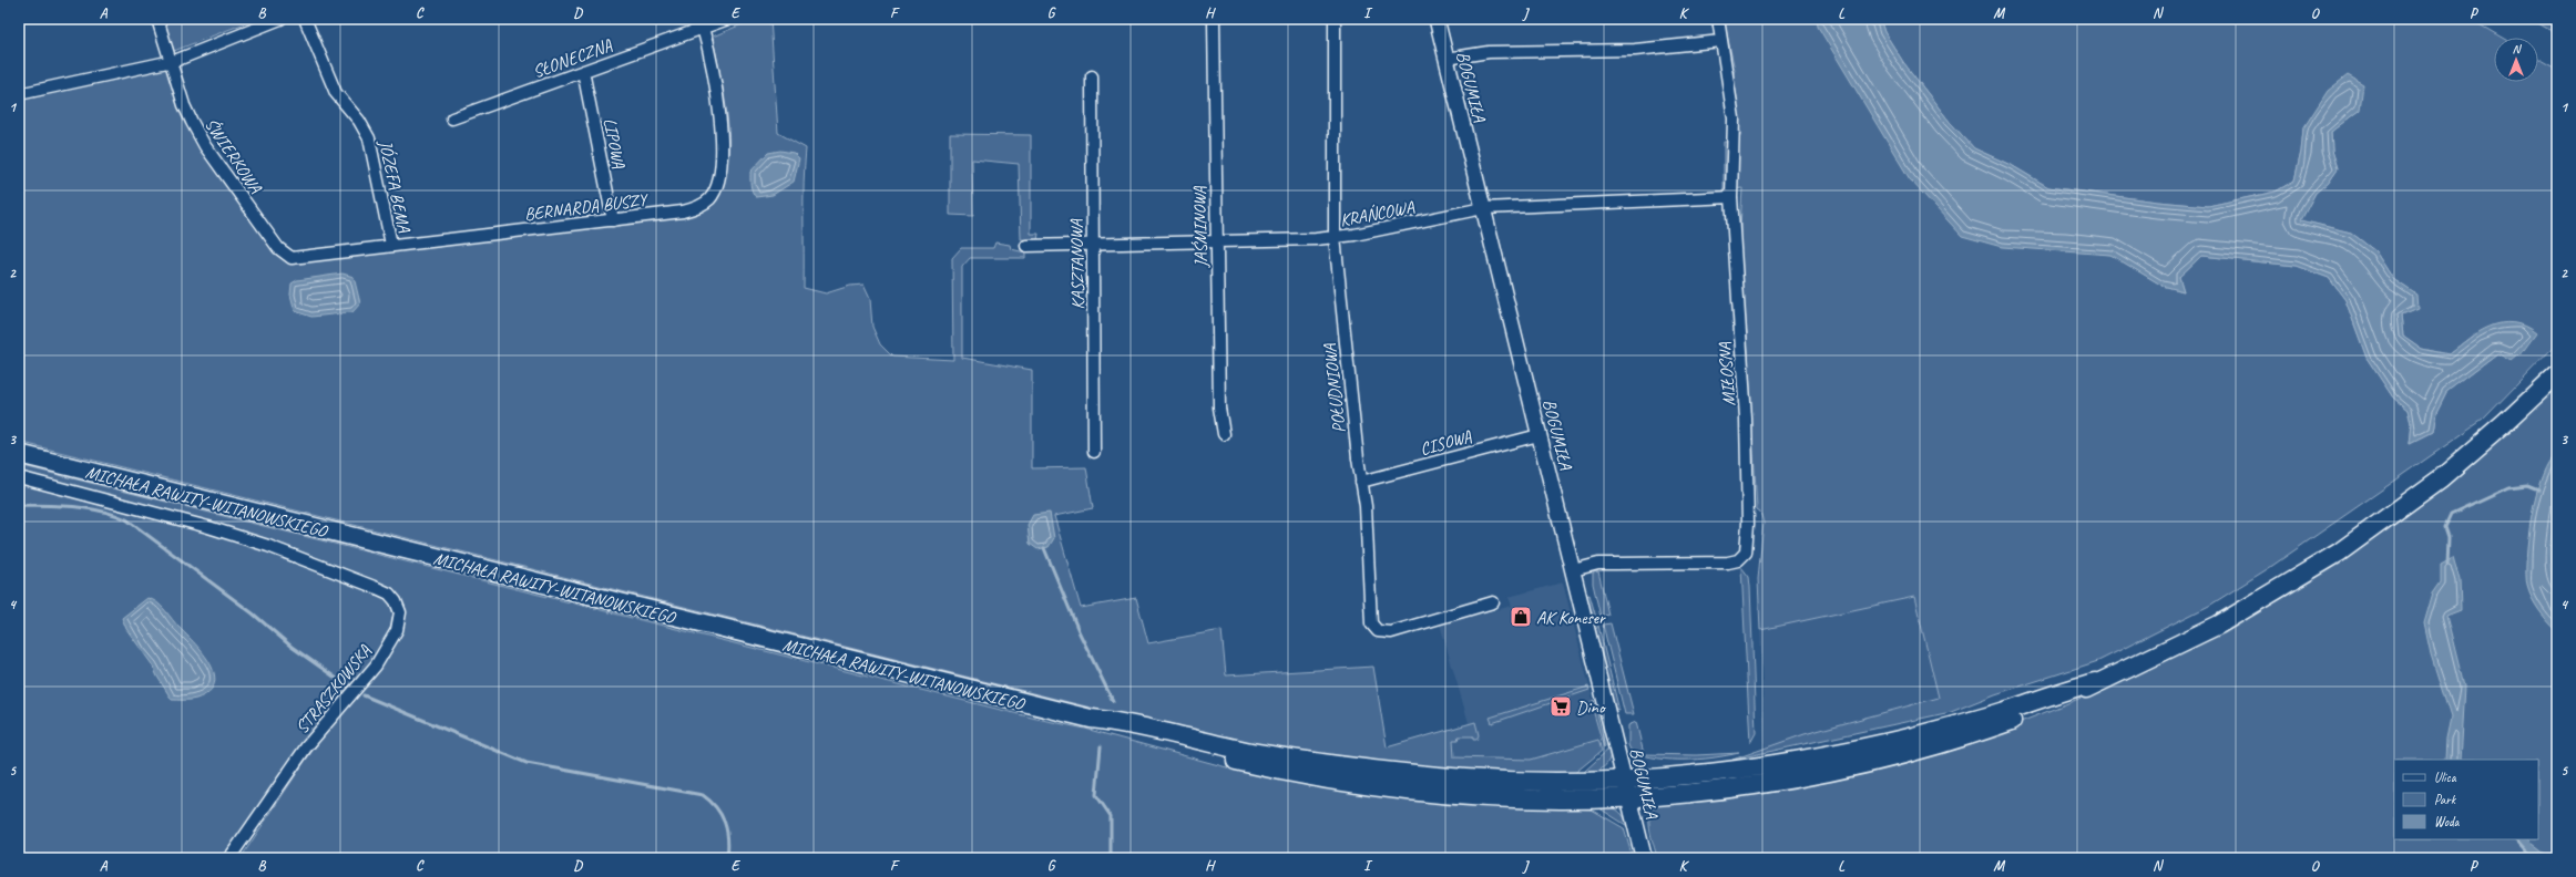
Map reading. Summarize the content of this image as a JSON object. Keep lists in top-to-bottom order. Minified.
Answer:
{"streets":{"main road":["BOGUMIŁA","MICHAŁA RAWITY-WITANOWSKIEGO"],"street":["SŁONECZNA","LIPOWA","ŚWIERKOWA","JÓZEFA BEMA","BERNARDA BUSZY","KRAŃCOWA","JAŚMINOWA","KASZTANOWA","MIŁOSNA","POŁUDNIOWA","CISOWA","STRASZKOWSKA"]},"crossings":[["SŁONECZNA","LIPOWA"],["SŁONECZNA","BERNARDA BUSZY"],["BOGUMIŁA","KRAŃCOWA"],["BOGUMIŁA","MIŁOSNA"],["BOGUMIŁA","CISOWA"],["BOGUMIŁA","MICHAŁA RAWITY-WITANOWSKIEGO"],["LIPOWA","BERNARDA BUSZY"],["ŚWIERKOWA","BERNARDA BUSZY"],["JÓZEFA BEMA","BERNARDA BUSZY"],["KRAŃCOWA","JAŚMINOWA"],["KRAŃCOWA","KASZTANOWA"],["KRAŃCOWA","MIŁOSNA"],["KRAŃCOWA","POŁUDNIOWA"],["POŁUDNIOWA","CISOWA"]],"places":{"shop":["AK Koneser"],"supermarket":["Dino"]},"legend":["Ulica","Park","Woda"],"north":"top","grid":{"columns":["A","B","C","D","E","F","G","H","I","J","K","L","M","N","O","P"],"rows":["1","2","3","4","5"]}}
